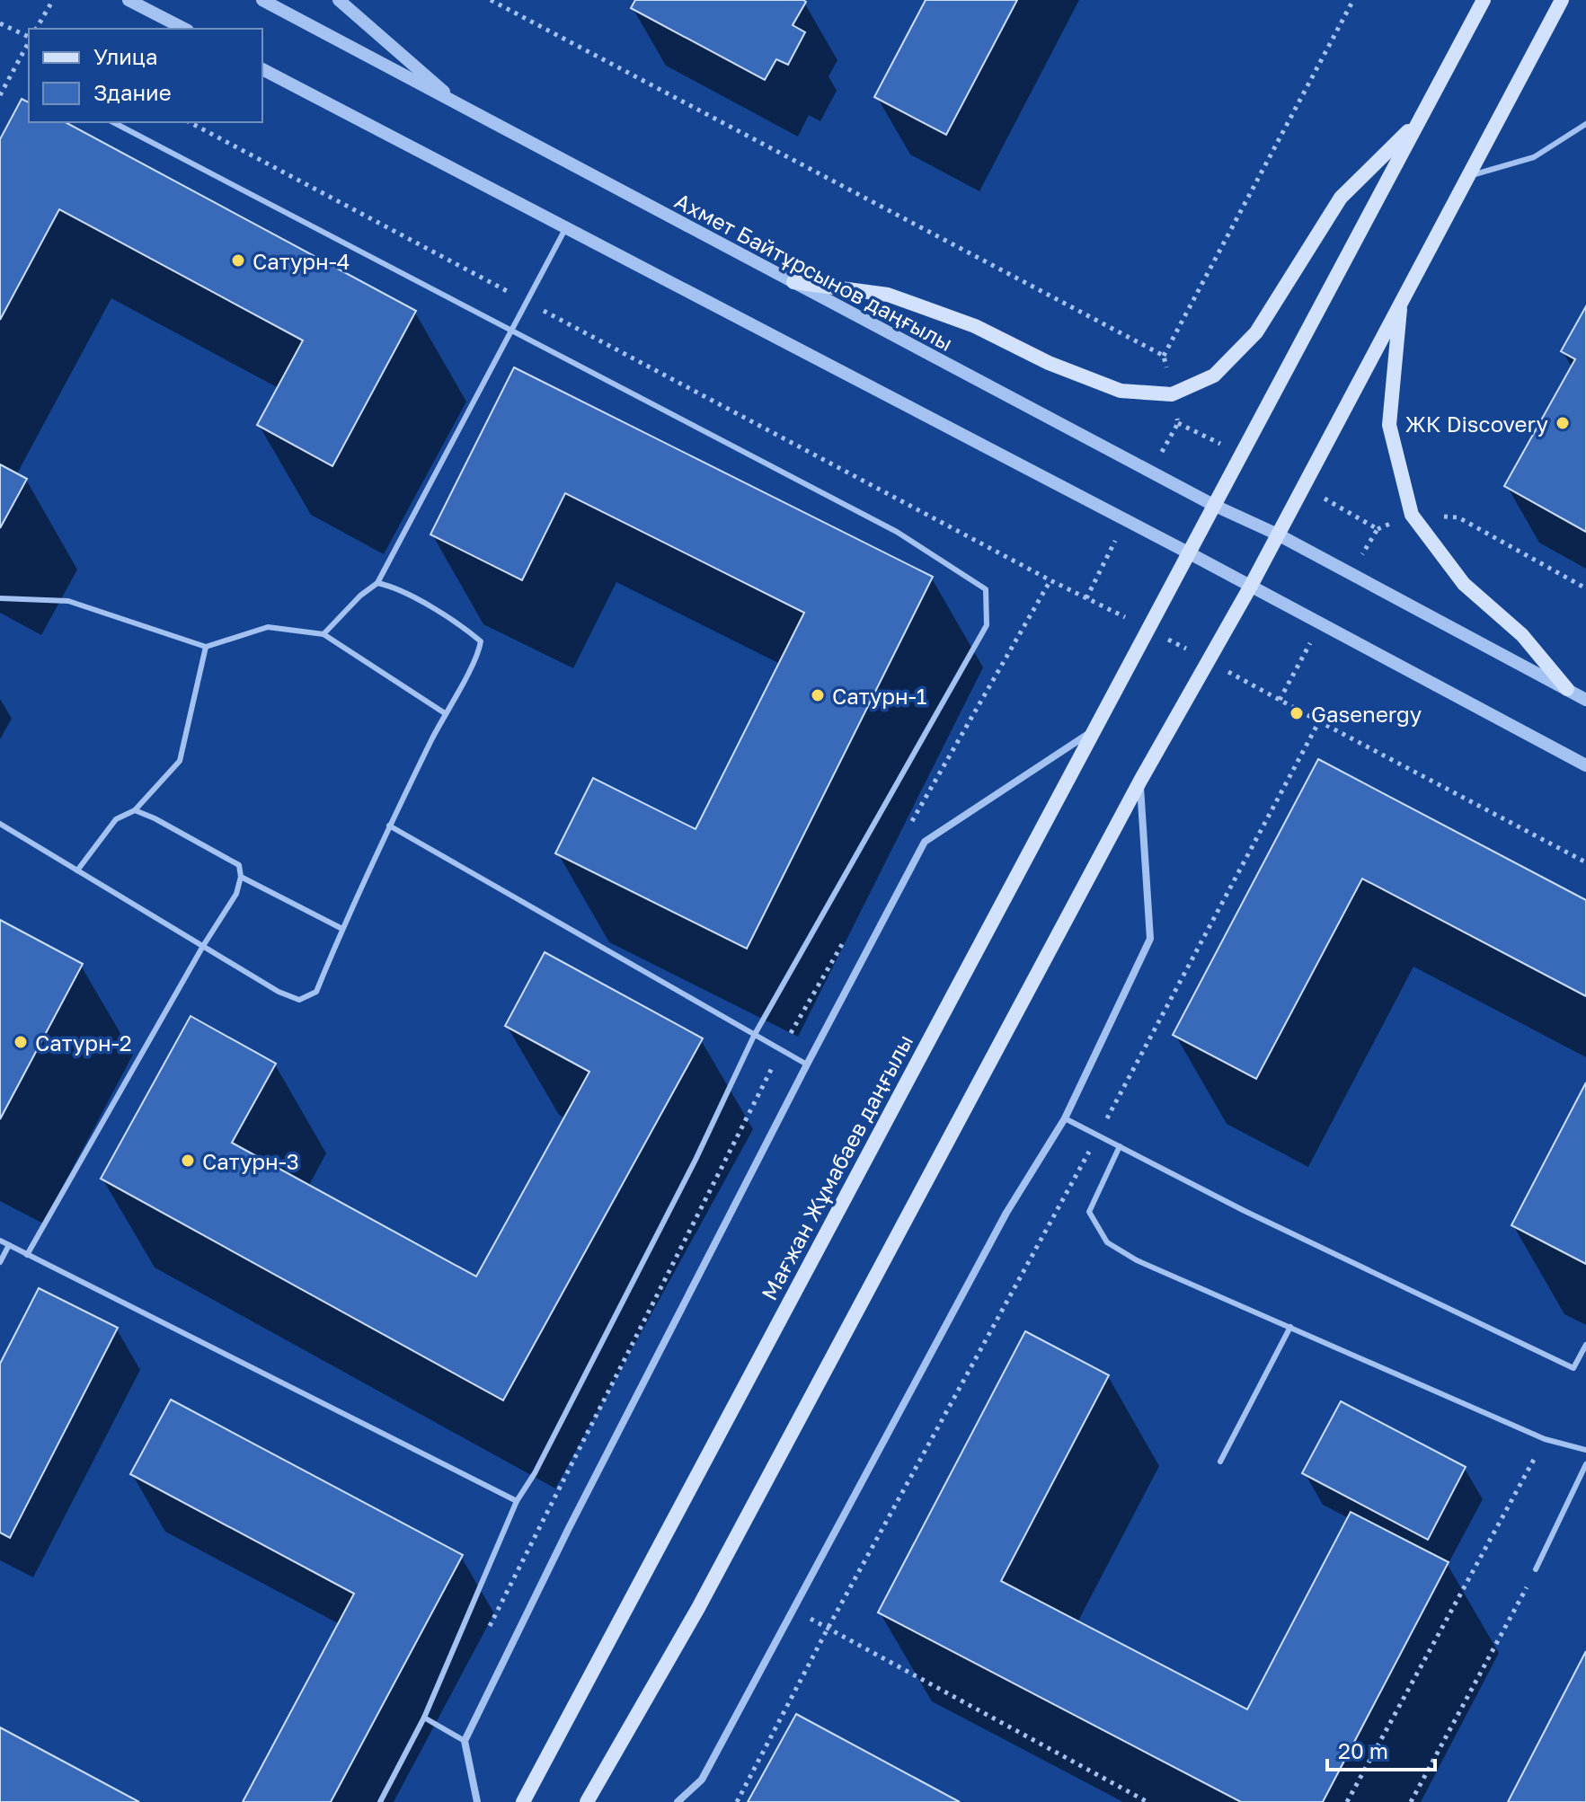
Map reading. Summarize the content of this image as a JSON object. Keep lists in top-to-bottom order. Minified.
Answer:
{"streets":{"main road":["Мағжан Жұмабаев даңғылы"],"street":["Ахмет Байтұрсынов даңғылы"]},"crossings":[["Ахмет Байтұрсынов даңғылы","Мағжан Жұмабаев даңғылы"]],"places":["Сатурн-4","ЖК Discovery","Сатурн-1","Gasenergy","Сатурн-2","Сатурн-3"],"legend":["Улица","Здание"],"scale_bar":"20 m"}
